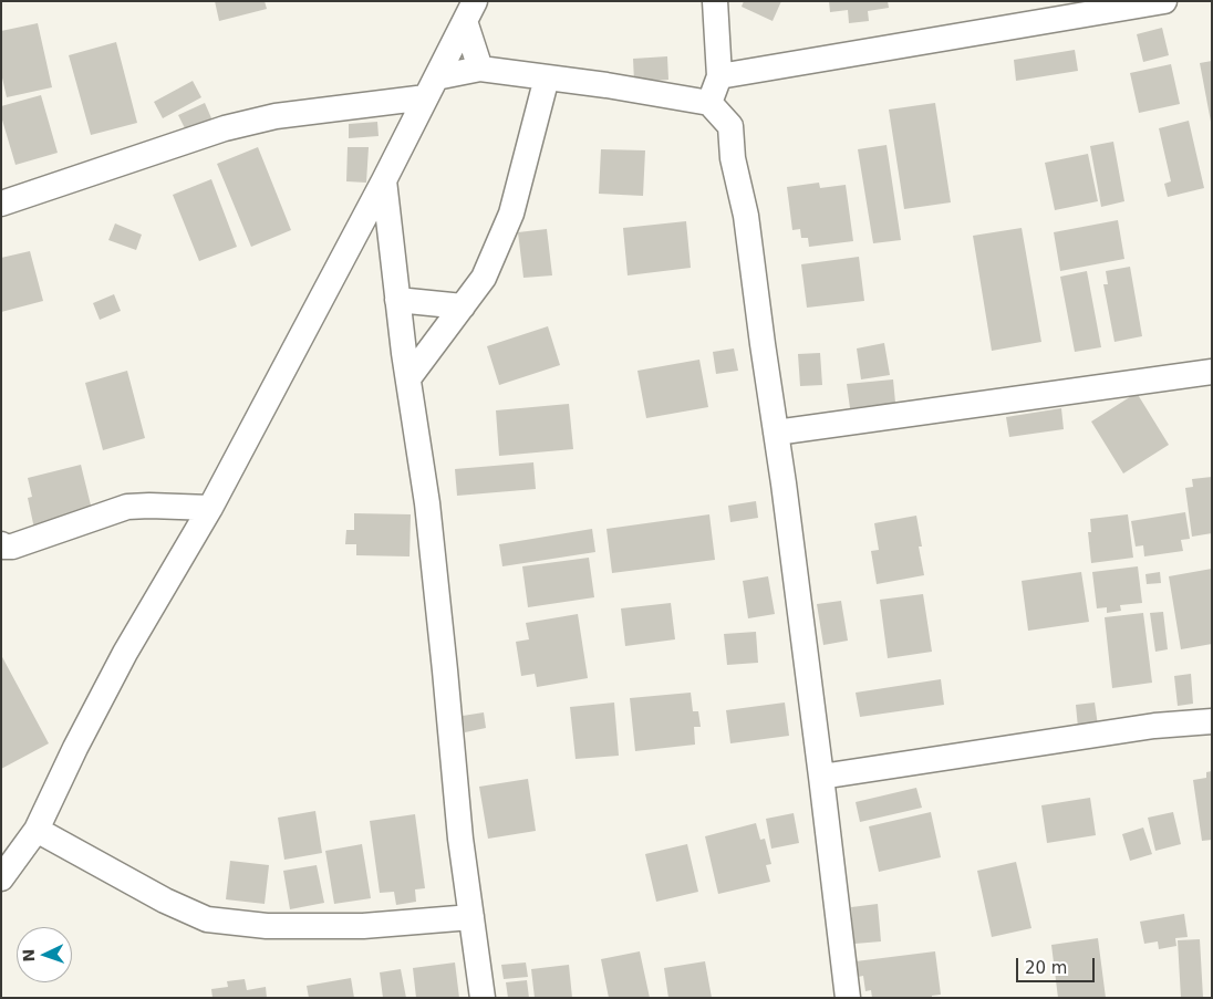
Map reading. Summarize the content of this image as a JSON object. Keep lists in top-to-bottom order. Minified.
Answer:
{"scale_bar":"20 m","north":"left"}
